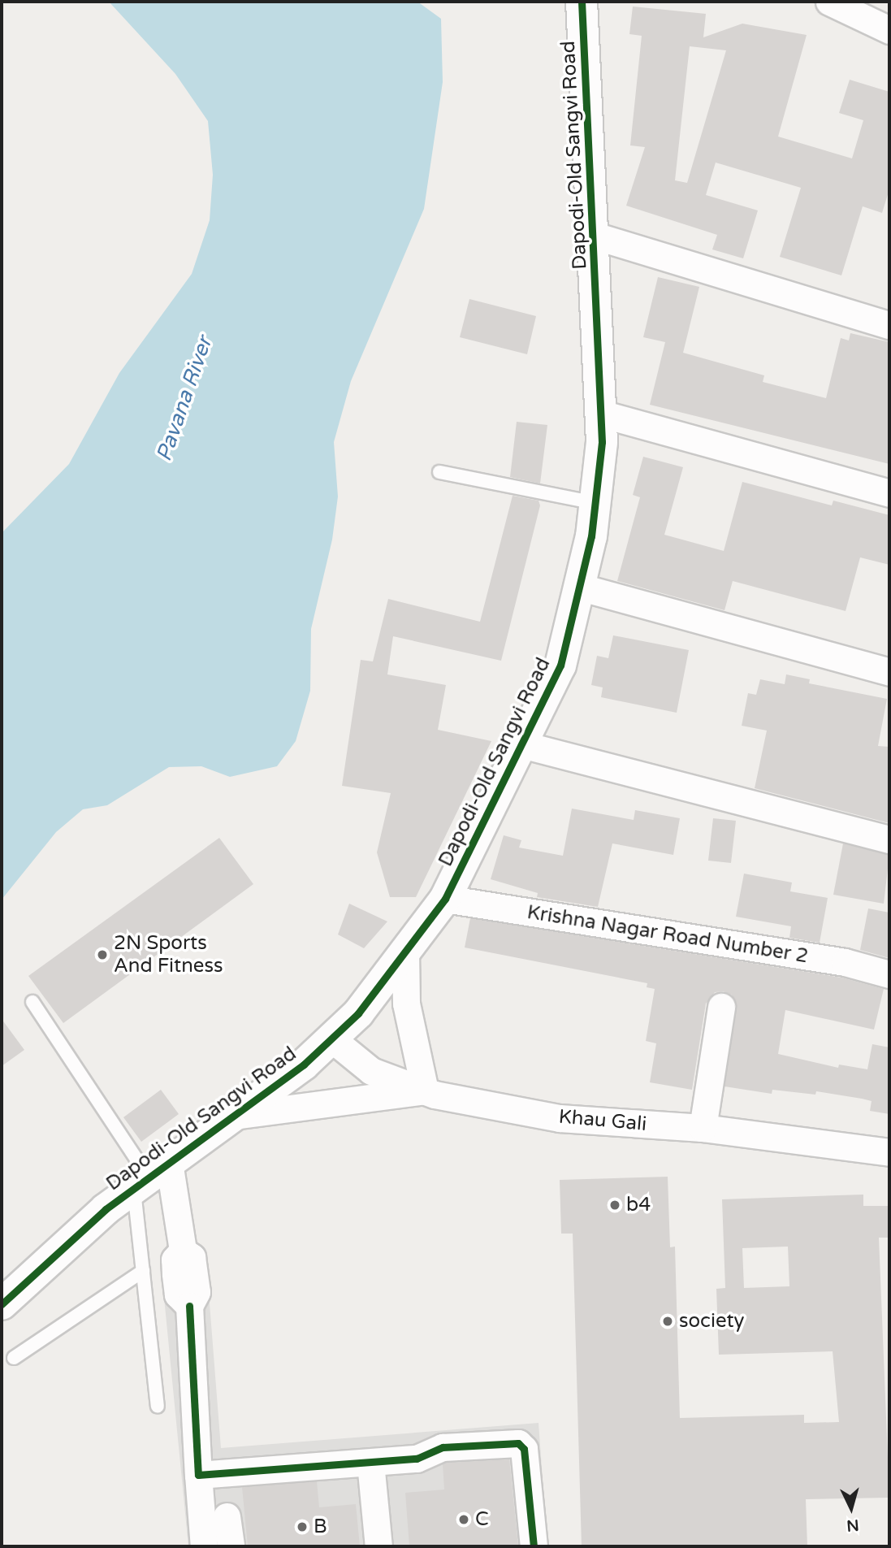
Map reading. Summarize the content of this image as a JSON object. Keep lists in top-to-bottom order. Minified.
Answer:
{"streets":{"street":["Dapodi-Old Sangvi Road","Krishna Nagar Road Number 2","Khau Gali"]},"crossings":[["Dapodi-Old Sangvi Road","Krishna Nagar Road Number 2"],["Dapodi-Old Sangvi Road","Khau Gali"]],"water":["Pavana River"],"places":["2N Sports And Fitness","b4","society","C","B"],"north":"bottom"}
